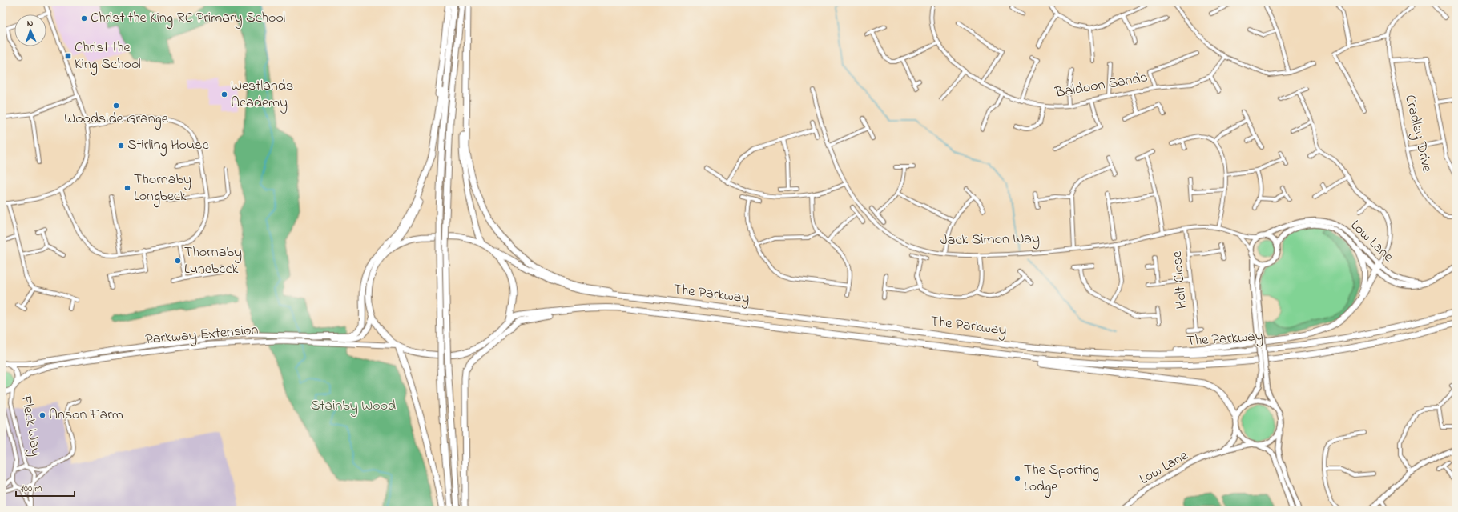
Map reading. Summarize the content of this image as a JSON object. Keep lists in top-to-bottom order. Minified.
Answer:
{"streets":{"highway":["The Parkway"],"main road":["Low Lane","Parkway Extension"],"street":["Baldoon Sands","Cradley Drive","Jack Simon Way","Holt Close","Fleck Way"]},"crossings":[["Jack Simon Way","Low Lane"],["Jack Simon Way","Holt Close"],["Parkway Extension","Fleck Way"]],"parks":["Stainby Wood"],"places":{"other":["Christ the King RC Primary School","Westlands Academy","Woodside Grange","Stirling House","Thornaby Longbeck","Thornaby Lunebeck","Anson Farm","The Sporting Lodge"],"transit":["Christ the King School"]},"scale_bar":"100 m","north":"top"}
